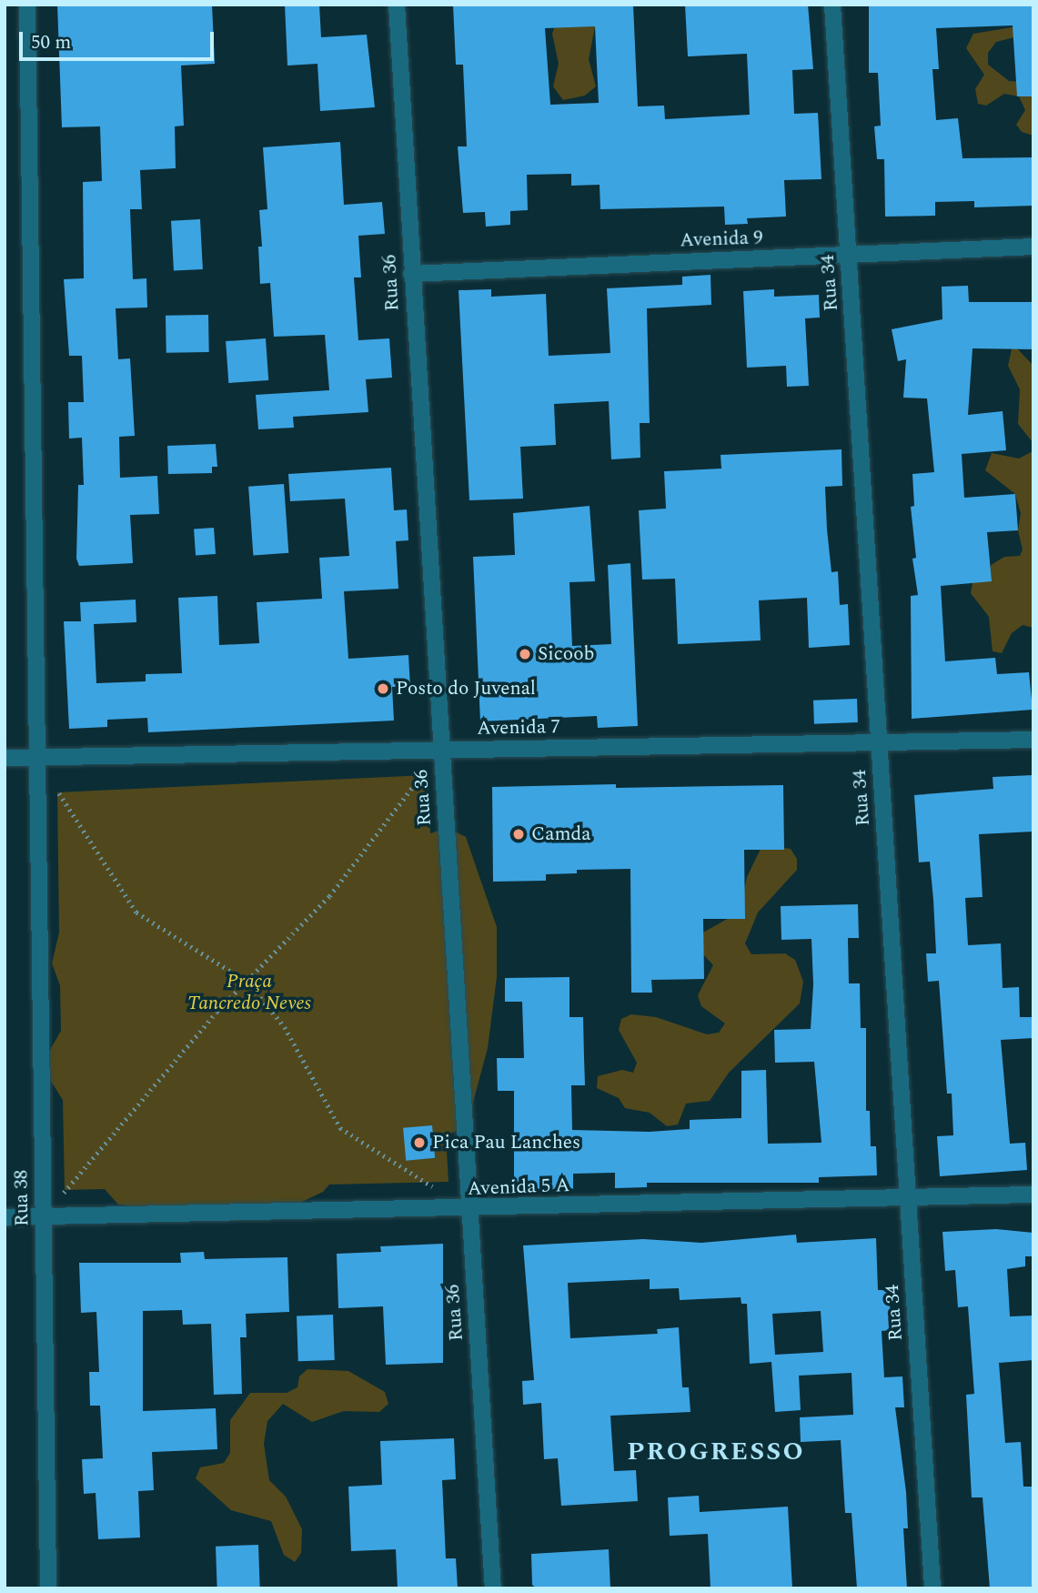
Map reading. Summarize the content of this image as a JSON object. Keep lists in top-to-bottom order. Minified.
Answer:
{"streets":{"street":["Avenida 9","Rua 36","Rua 34","Avenida 7","Avenida 5 A","Rua 38"]},"crossings":[["Avenida 9","Rua 36"],["Avenida 9","Rua 34"],["Rua 36","Avenida 7"],["Rua 36","Avenida 5 A"],["Rua 34","Avenida 7"],["Rua 34","Avenida 5 A"],["Avenida 7","Rua 38"],["Avenida 5 A","Rua 38"]],"districts":["PROGRESSO"],"parks":["Praça Tancredo Neves"],"places":["Sicoob","Posto do Juvenal","Camda","Pica Pau Lanches"],"scale_bar":"50 m"}
